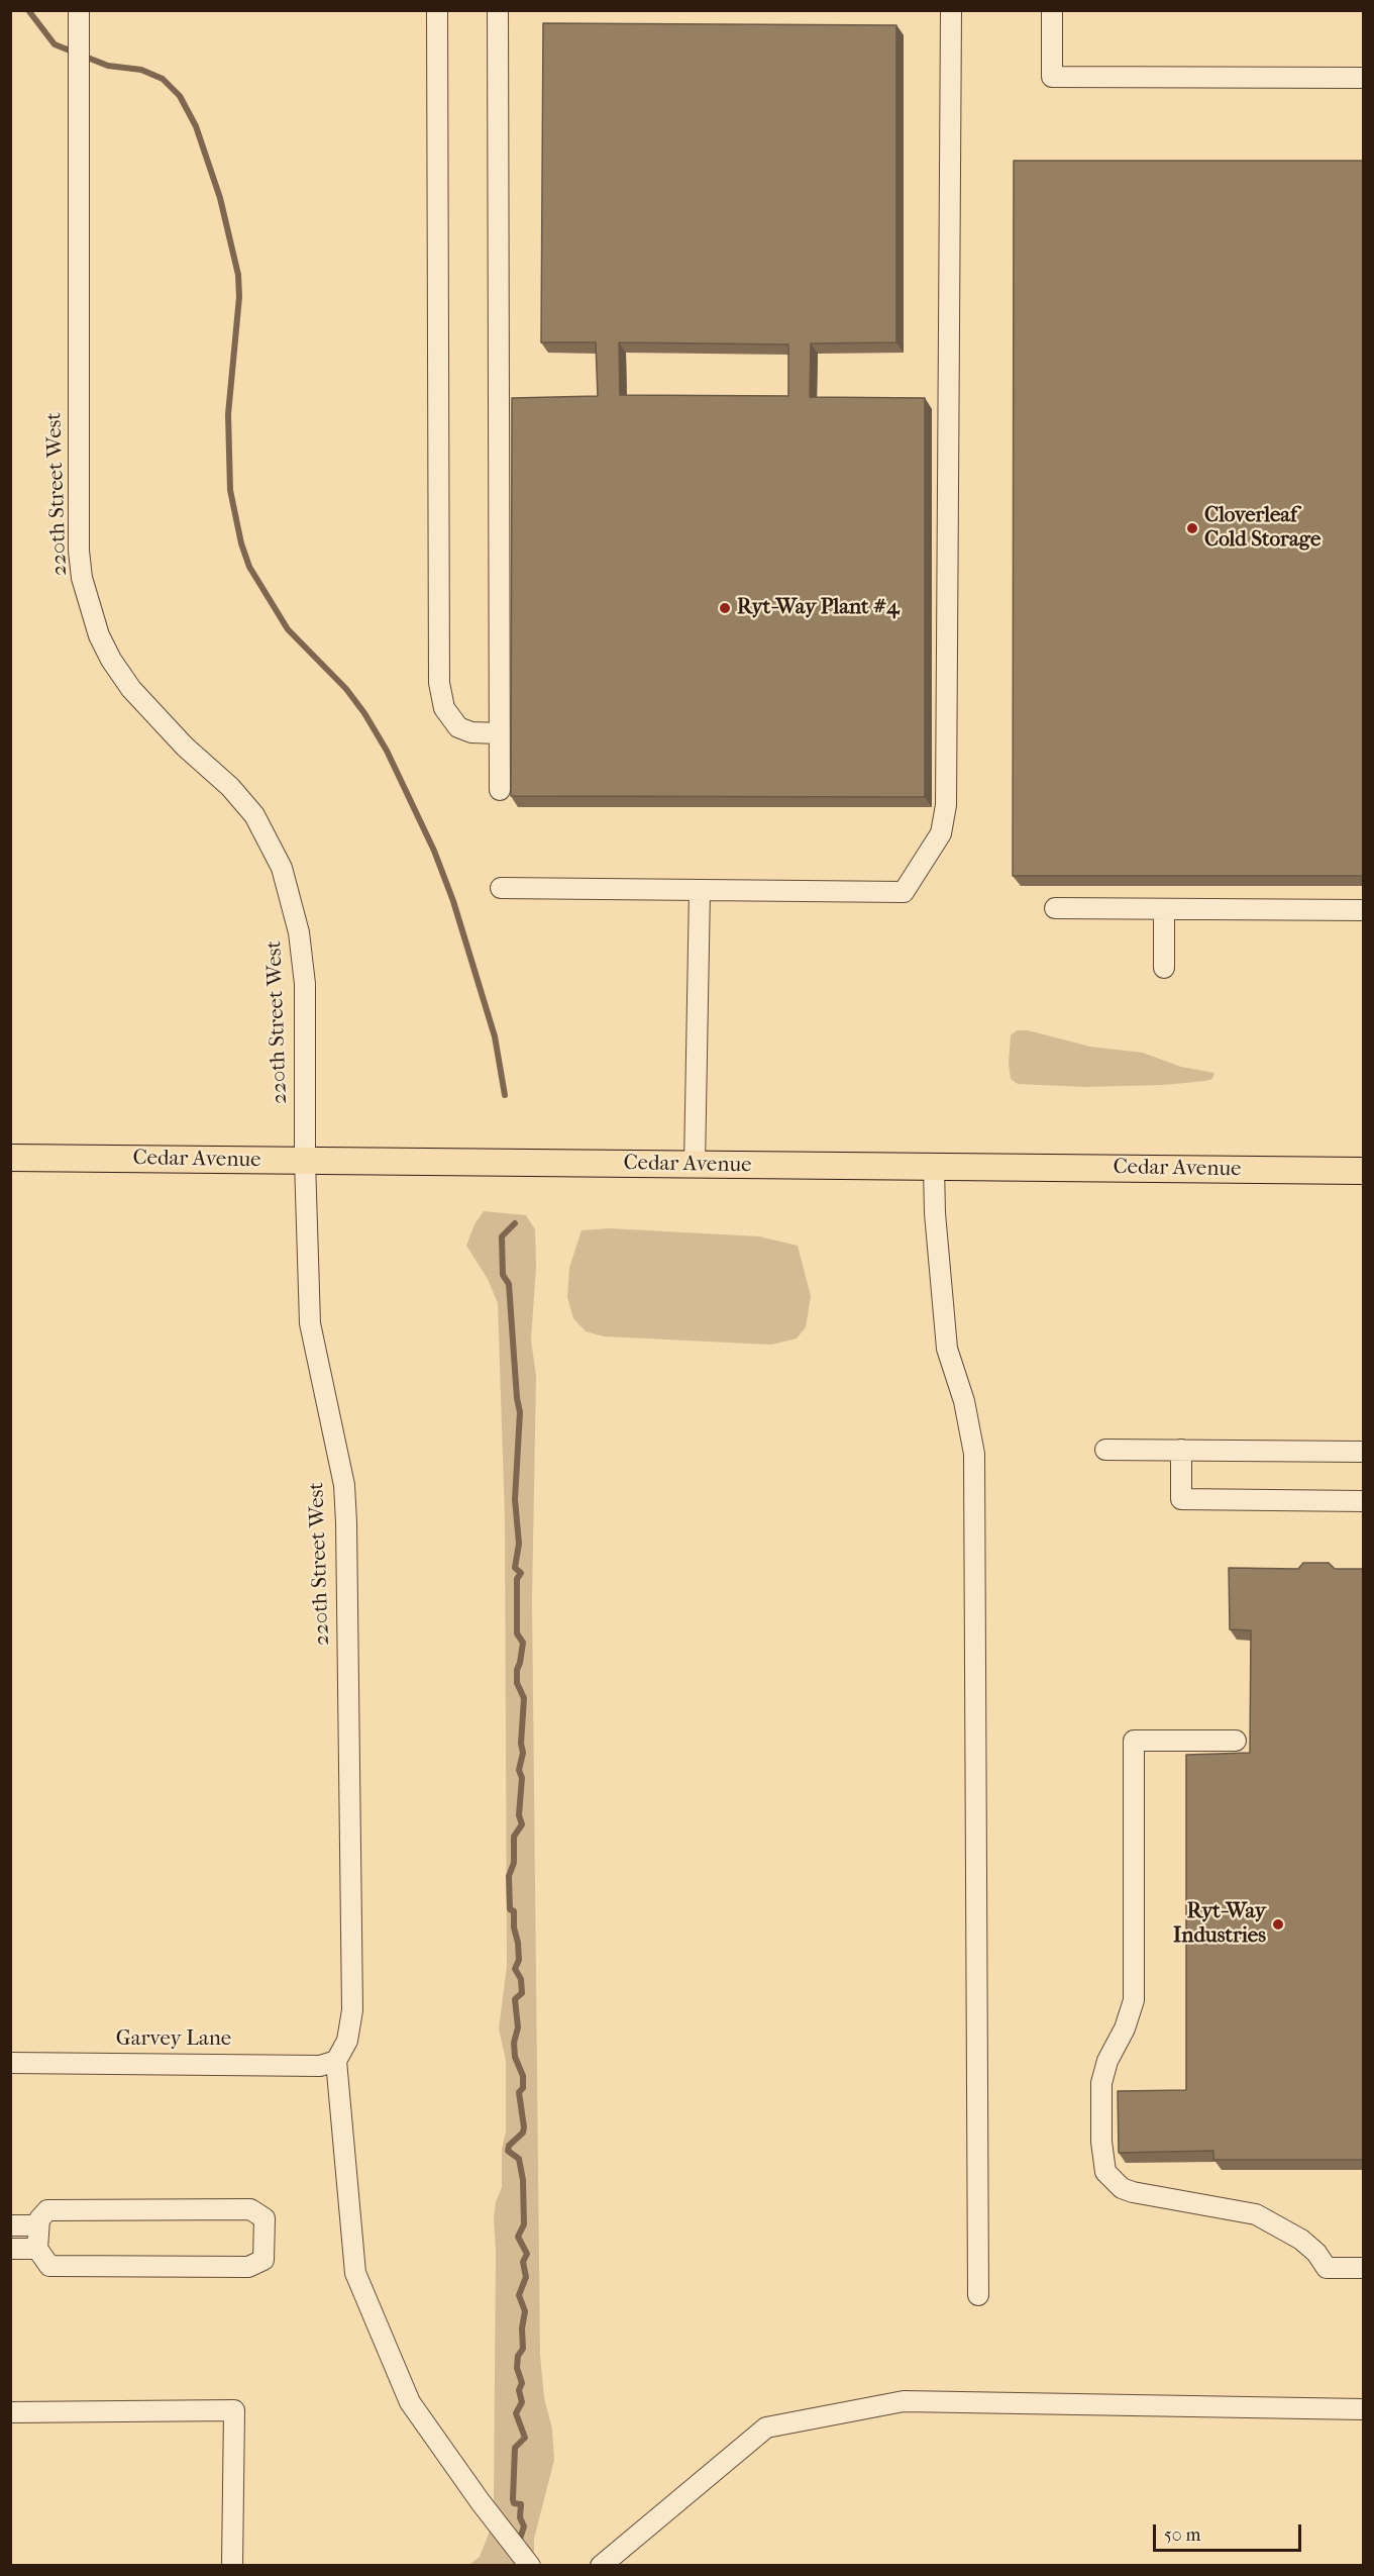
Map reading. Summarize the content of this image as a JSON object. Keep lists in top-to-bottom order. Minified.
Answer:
{"streets":{"main road":["Cedar Avenue"],"street":["220th Street West","Garvey Lane"]},"crossings":[["220th Street West","Cedar Avenue"],["220th Street West","Garvey Lane"]],"places":["Cloverleaf Cold Storage","Ryt-Way Plant #4","Ryt-Way Industries"],"scale_bar":"50 m"}
